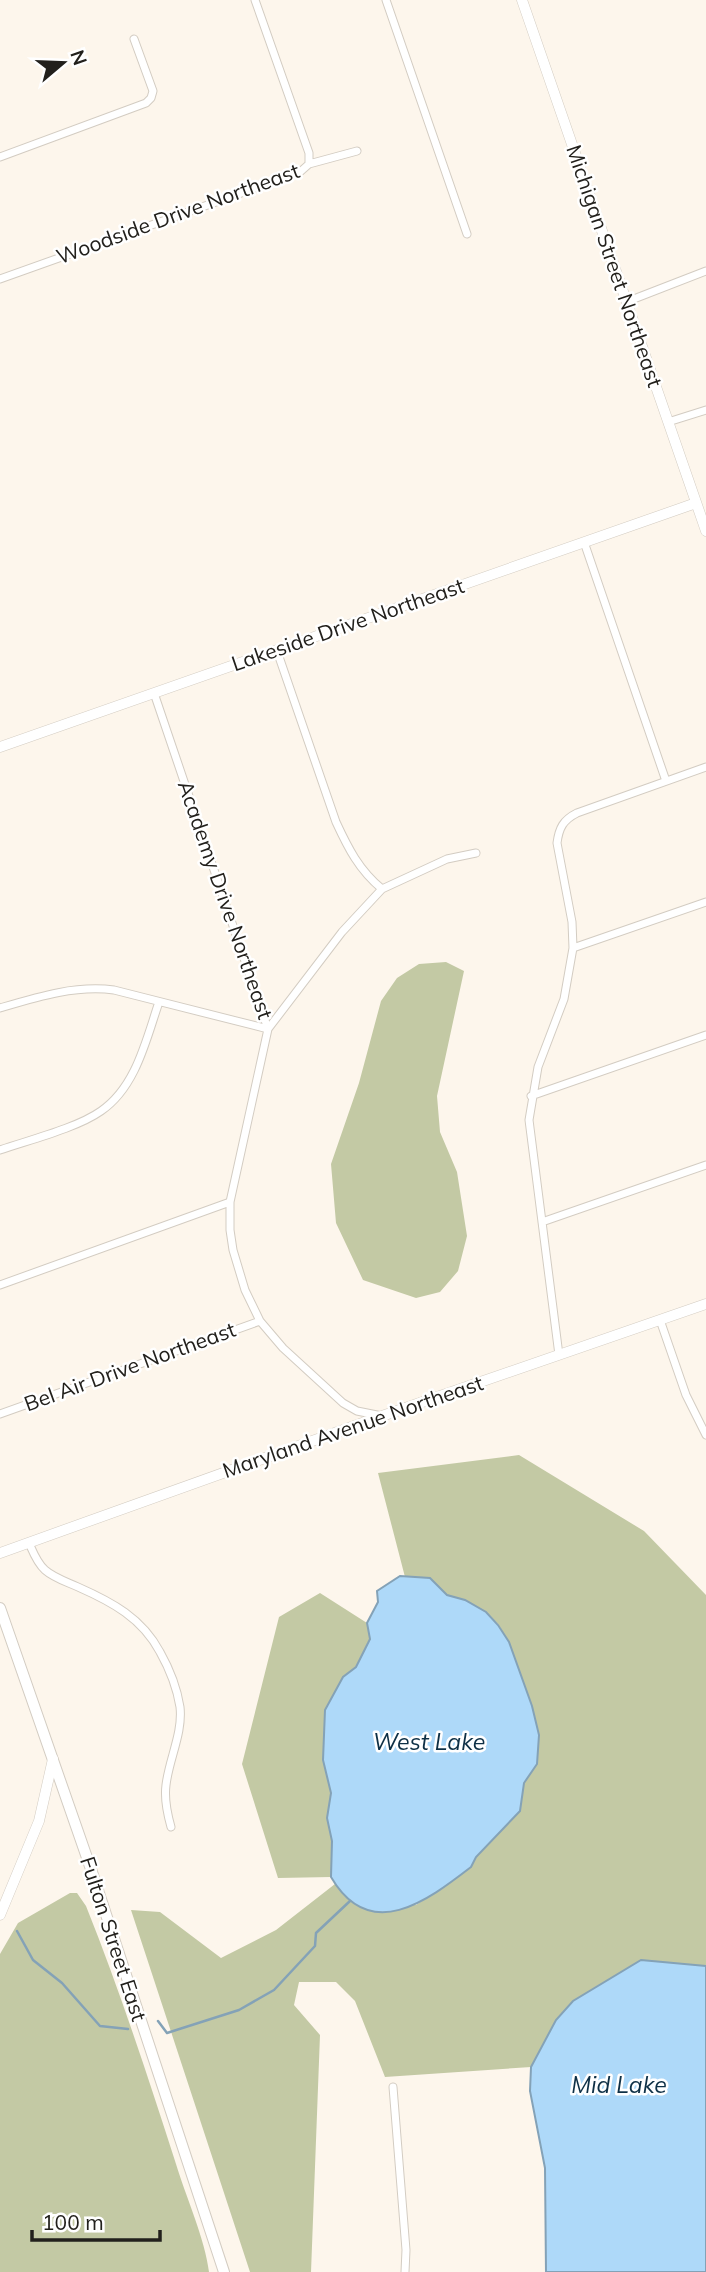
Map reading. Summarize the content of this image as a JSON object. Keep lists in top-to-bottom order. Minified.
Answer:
{"streets":{"main road":["Fulton Street East"],"street":["Woodside Drive Northeast","Michigan Street Northeast","Lakeside Drive Northeast","Academy Drive Northeast","Bel Air Drive Northeast","Maryland Avenue Northeast"]},"crossings":[["Michigan Street Northeast","Lakeside Drive Northeast"],["Lakeside Drive Northeast","Academy Drive Northeast"],["Academy Drive Northeast","Bel Air Drive Northeast"],["Academy Drive Northeast","Maryland Avenue Northeast"]],"water":["West Lake","Mid Lake"],"scale_bar":"100 m","north":"right"}
